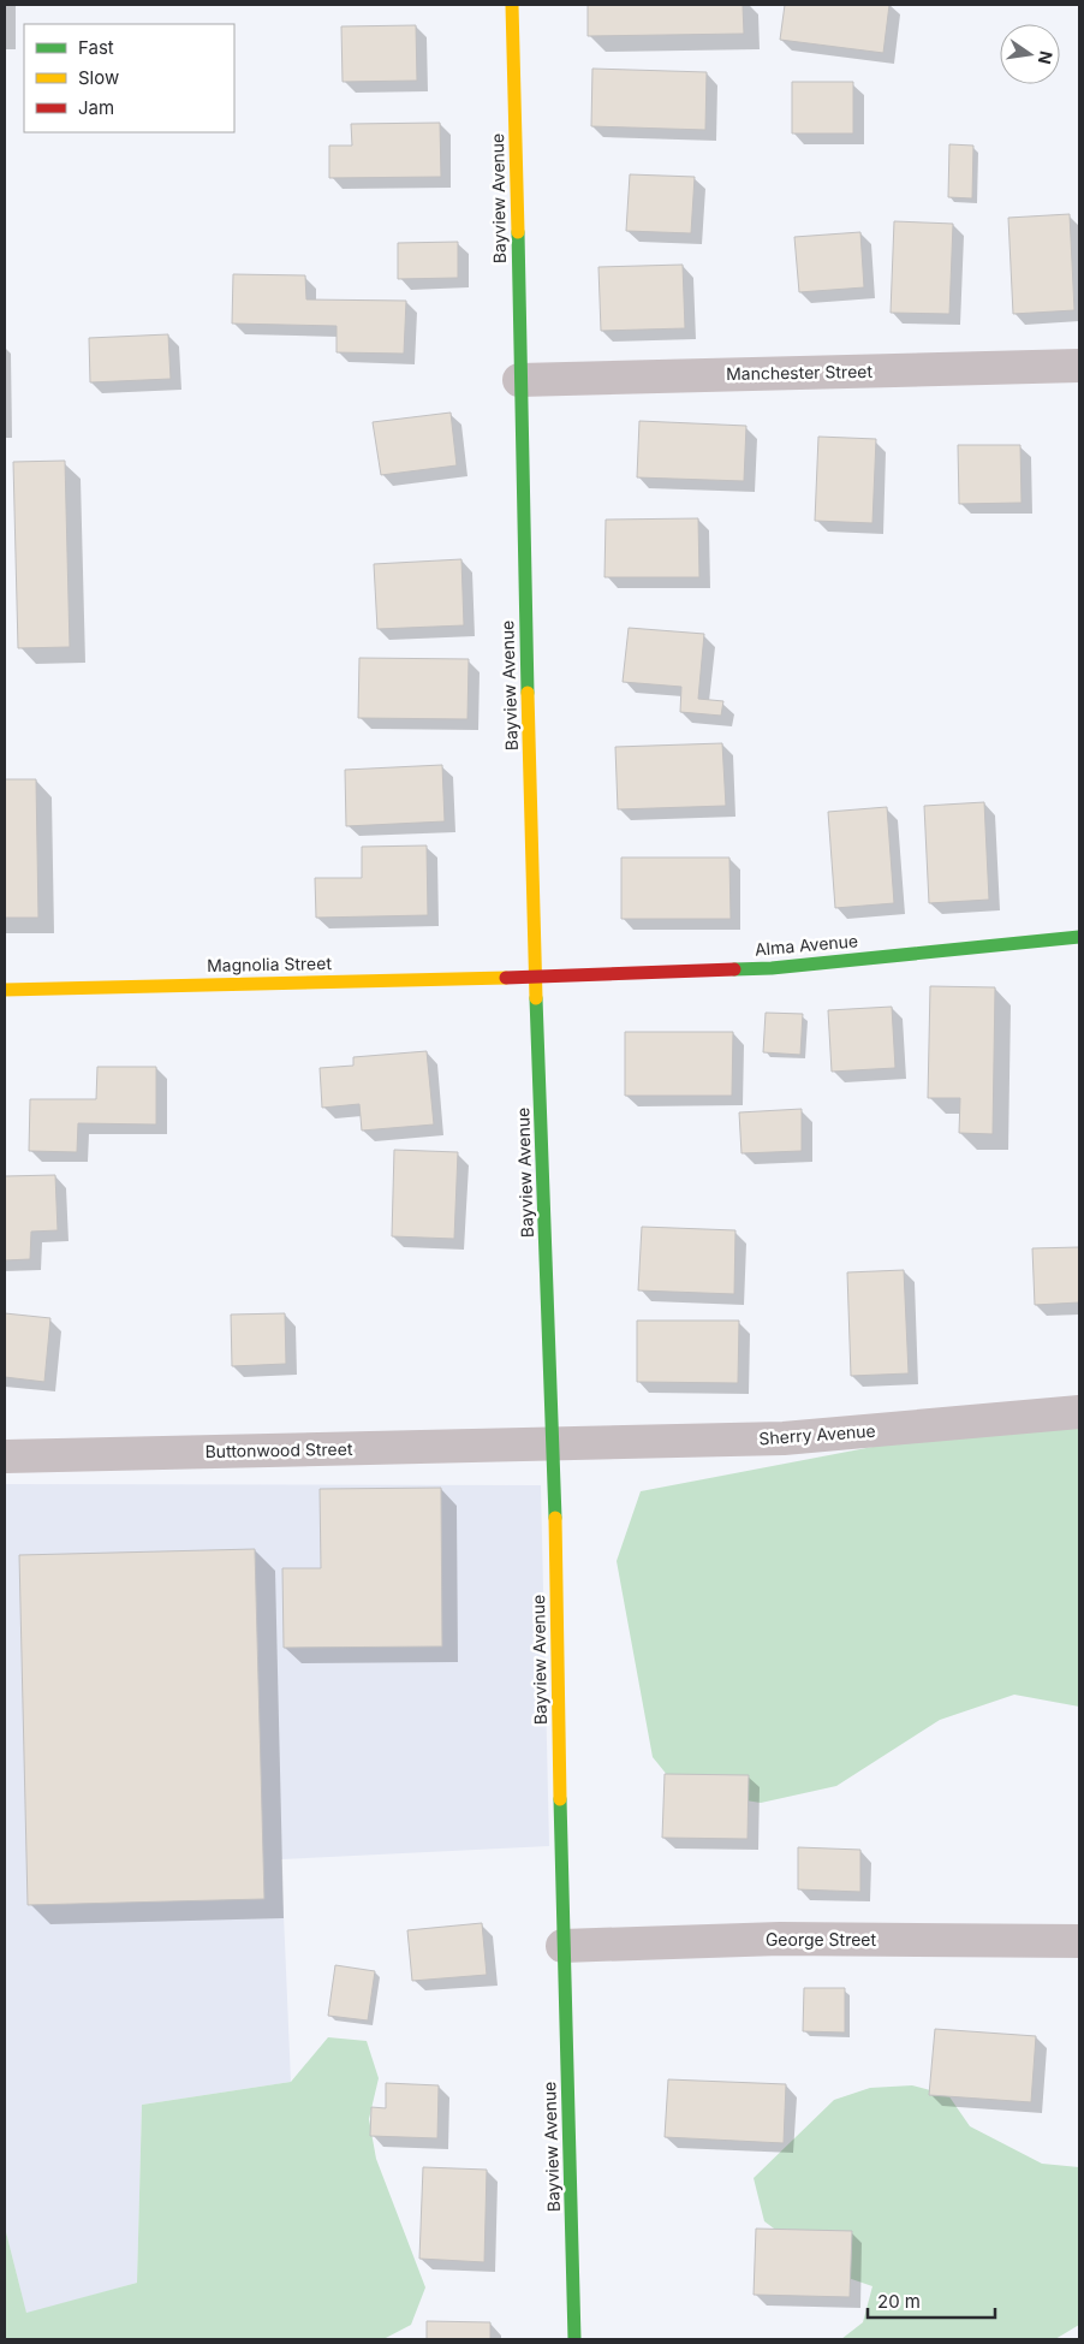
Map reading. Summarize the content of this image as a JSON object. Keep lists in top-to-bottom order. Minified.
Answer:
{"streets":{"main road":["Bayview Avenue","Alma Avenue","Magnolia Street"],"street":["Manchester Street","Sherry Avenue","Buttonwood Street","George Street"]},"crossings":[["Bayview Avenue","Manchester Street"],["Bayview Avenue","Alma Avenue"],["Bayview Avenue","Magnolia Street"],["Bayview Avenue","Sherry Avenue"],["Bayview Avenue","Buttonwood Street"],["Bayview Avenue","George Street"],["Alma Avenue","Magnolia Street"],["Sherry Avenue","Buttonwood Street"]],"legend":["Fast","Slow","Jam"],"scale_bar":"20 m","north":"right"}
